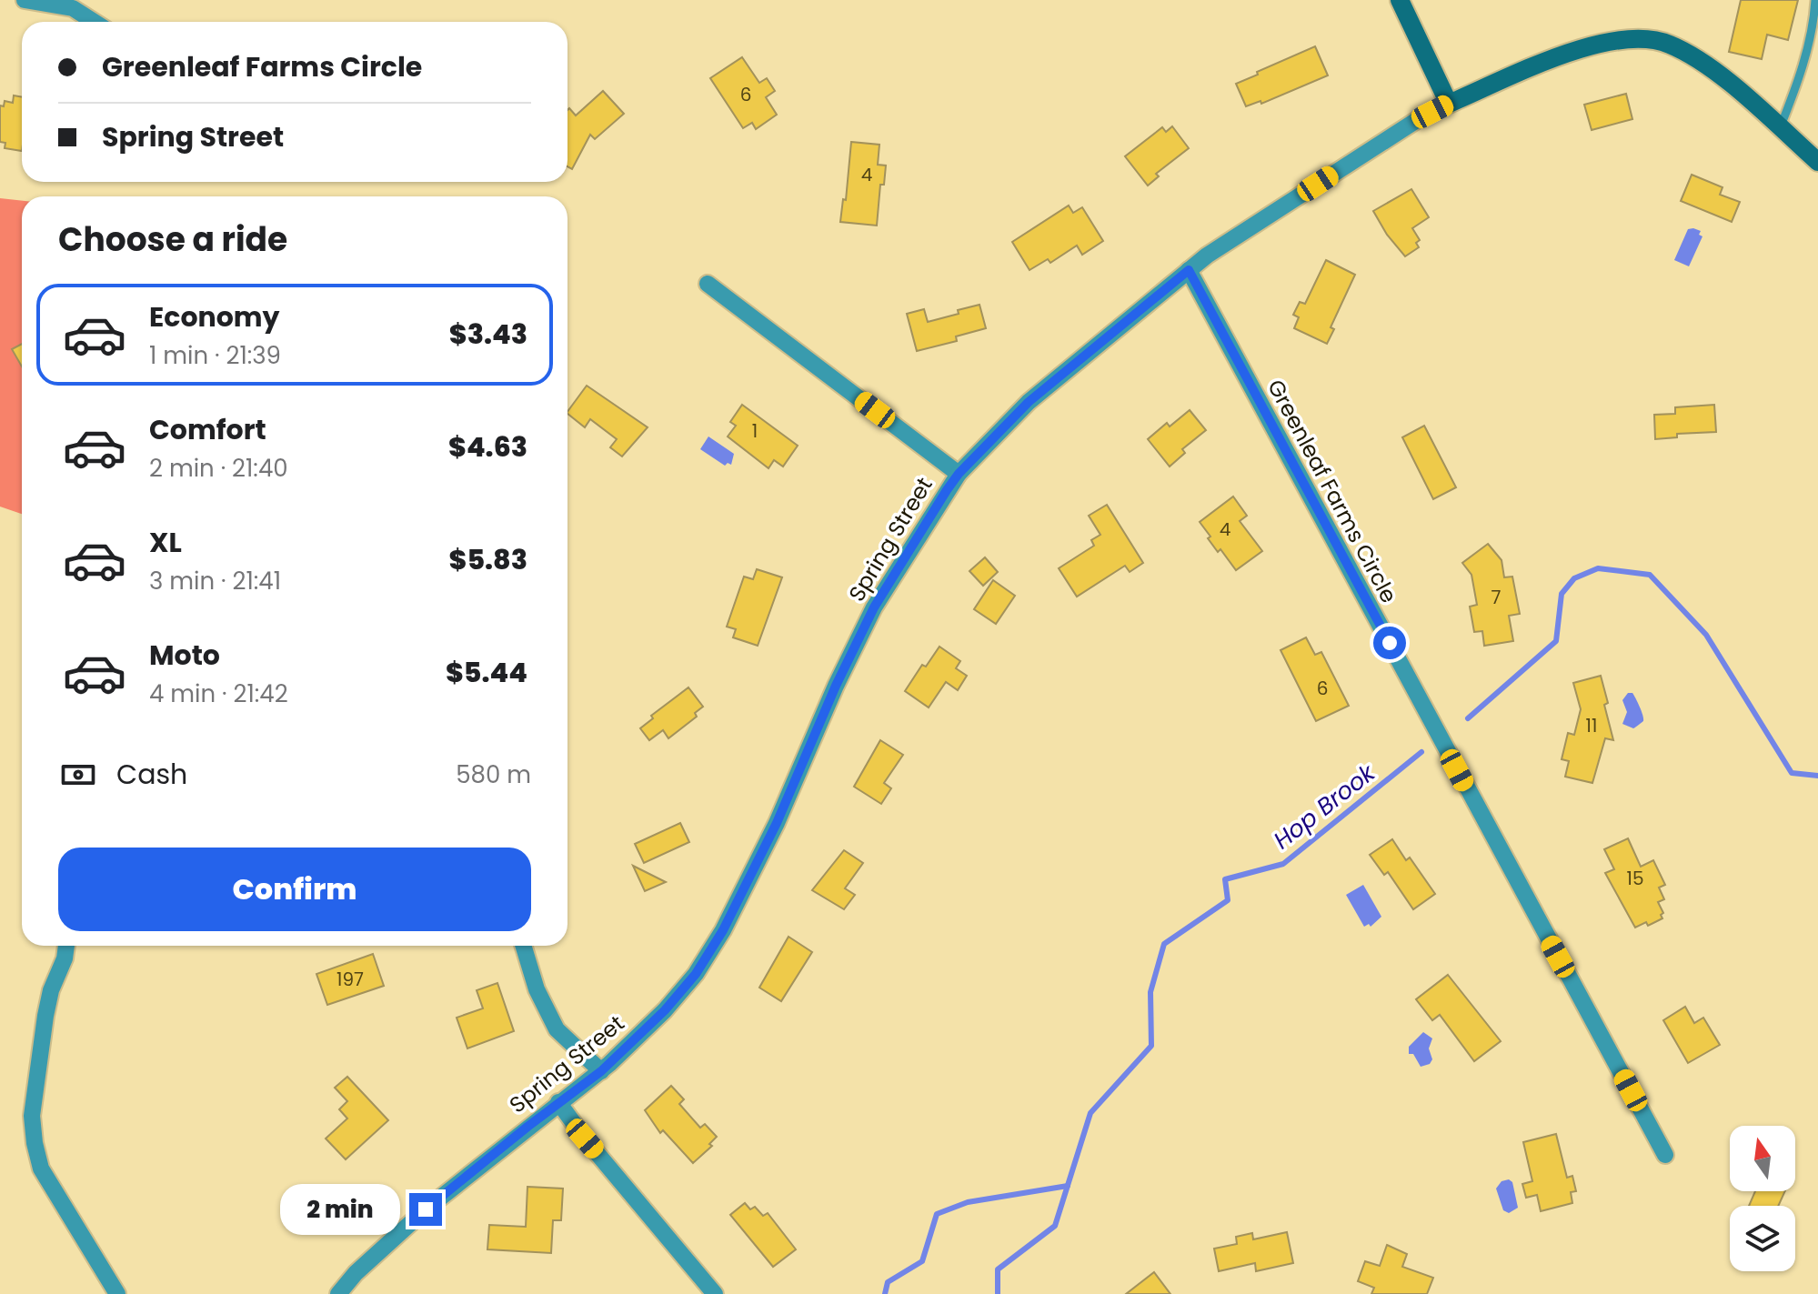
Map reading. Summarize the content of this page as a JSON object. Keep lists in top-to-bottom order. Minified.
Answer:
{"streets":{"street":["Greenleaf Farms Circle","Spring Street"]},"crossings":[["Greenleaf Farms Circle","Spring Street"]],"water":["Hop Brook"],"house_numbers":["6","4","1","4","7","6","11","15","197"],"north":"top","page":{"banner":["Greenleaf Farms Circle","Spring Street"],"heading":"Choose a ride","list":[{"name":"Economy","note":"1 min · 21:39","value":"$3.43"},{"name":"Comfort","note":"2 min · 21:40","value":"$4.63"},{"name":"XL","note":"3 min · 21:41","value":"$5.83"},{"name":"Moto","note":"4 min · 21:42","value":"$5.44"}],"pay":["Cash","580 m"],"buttons":"Confirm","bubble":"2 min"}}
